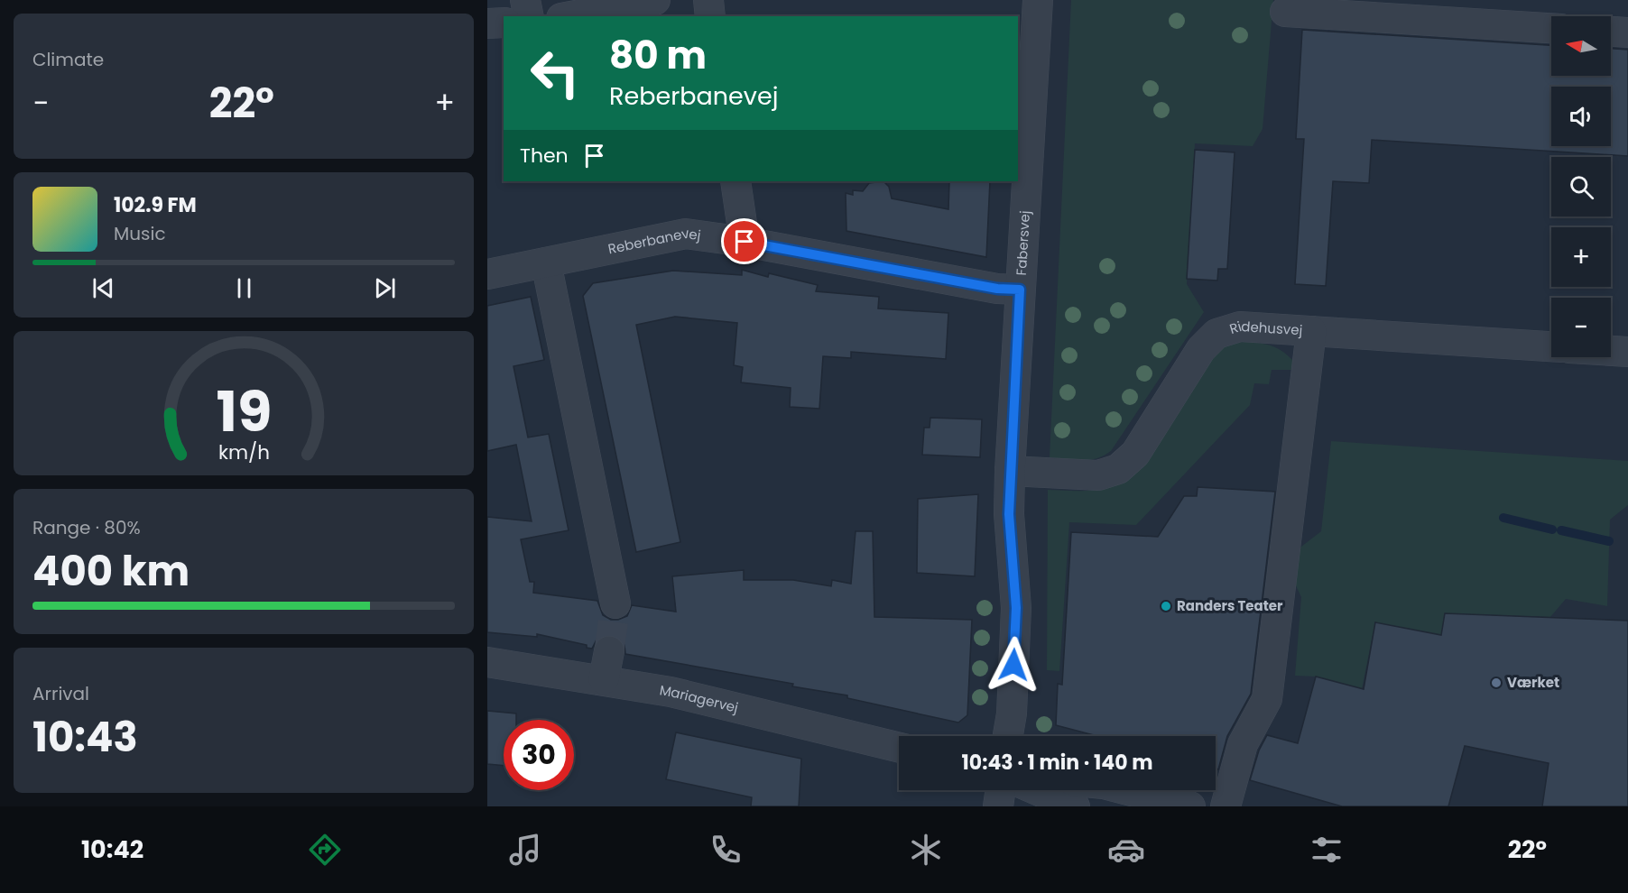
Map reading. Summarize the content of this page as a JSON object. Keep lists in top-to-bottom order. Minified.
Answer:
{"streets":{"street":["Reberbanevej","Fabersvej","Ridehusvej","Mariagervej"]},"crossings":[["Reberbanevej","Fabersvej"],["Fabersvej","Ridehusvej"]],"places":["Randers Teater","Værket"],"north":"left","page":{"tile":["Climate",["Range · 80%","400 km"],["Arrival","10:43"]],"map_buttons":["+","−"],"turn":["80 m","Reberbanevej"],"heat":["−","22°","+"],"then":"Then","song":["102.9 FM","Music"],"limit":"30","trip":"10:43 · 1 min · 140 m","tabs":["10:42","22°"],"gauge":["19","km/h"]}}
